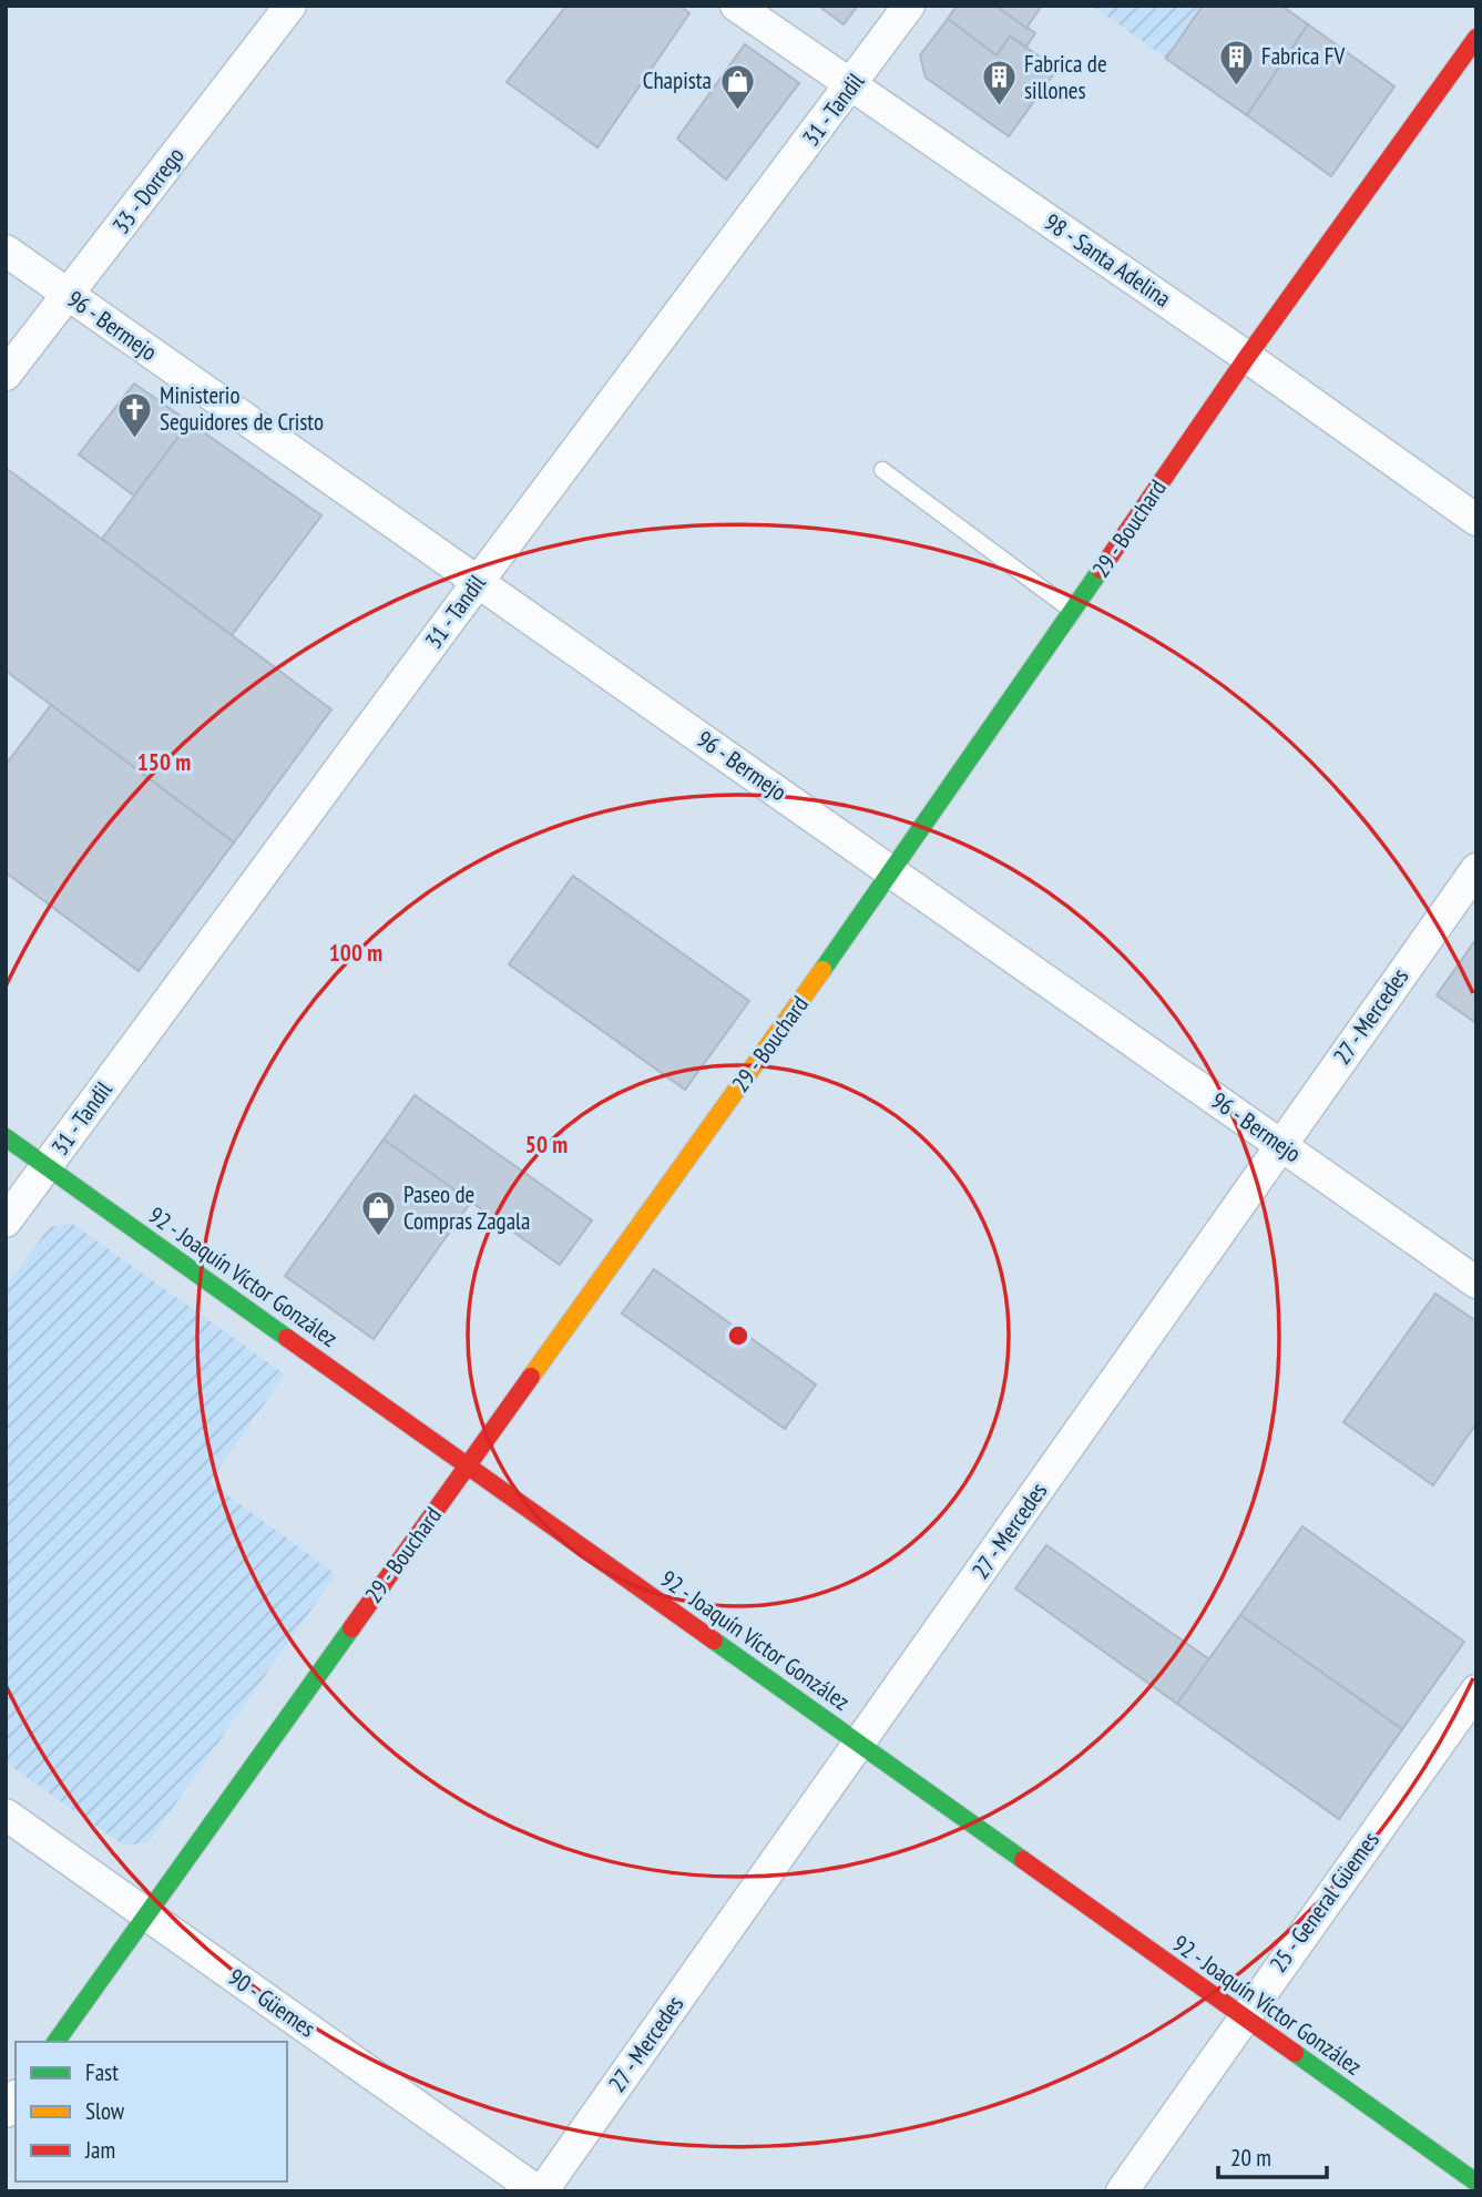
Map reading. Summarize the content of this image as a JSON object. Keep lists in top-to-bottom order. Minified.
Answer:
{"streets":{"street":["31 - Tandil","33 - Dorrego","98 - Santa Adelina","96 - Bermejo","29 - Bouchard","27 - Mercedes","92 - Joaquín Víctor González","25 - General Güemes","90 - Güemes"]},"crossings":[["31 - Tandil","98 - Santa Adelina"],["31 - Tandil","96 - Bermejo"],["31 - Tandil","92 - Joaquín Víctor González"],["33 - Dorrego","96 - Bermejo"],["98 - Santa Adelina","29 - Bouchard"],["96 - Bermejo","29 - Bouchard"],["96 - Bermejo","27 - Mercedes"],["29 - Bouchard","92 - Joaquín Víctor González"],["29 - Bouchard","90 - Güemes"],["27 - Mercedes","92 - Joaquín Víctor González"],["27 - Mercedes","90 - Güemes"],["92 - Joaquín Víctor González","25 - General Güemes"]],"places":{"building":["Fabrica FV","Fabrica de sillones"],"shop":["Chapista","Paseo de Compras Zagala"],"church":["Ministerio Seguidores de Cristo"]},"legend":["Fast","Slow","Jam"],"scale_bar":"20 m","rings":["150 m","100 m","50 m"]}
